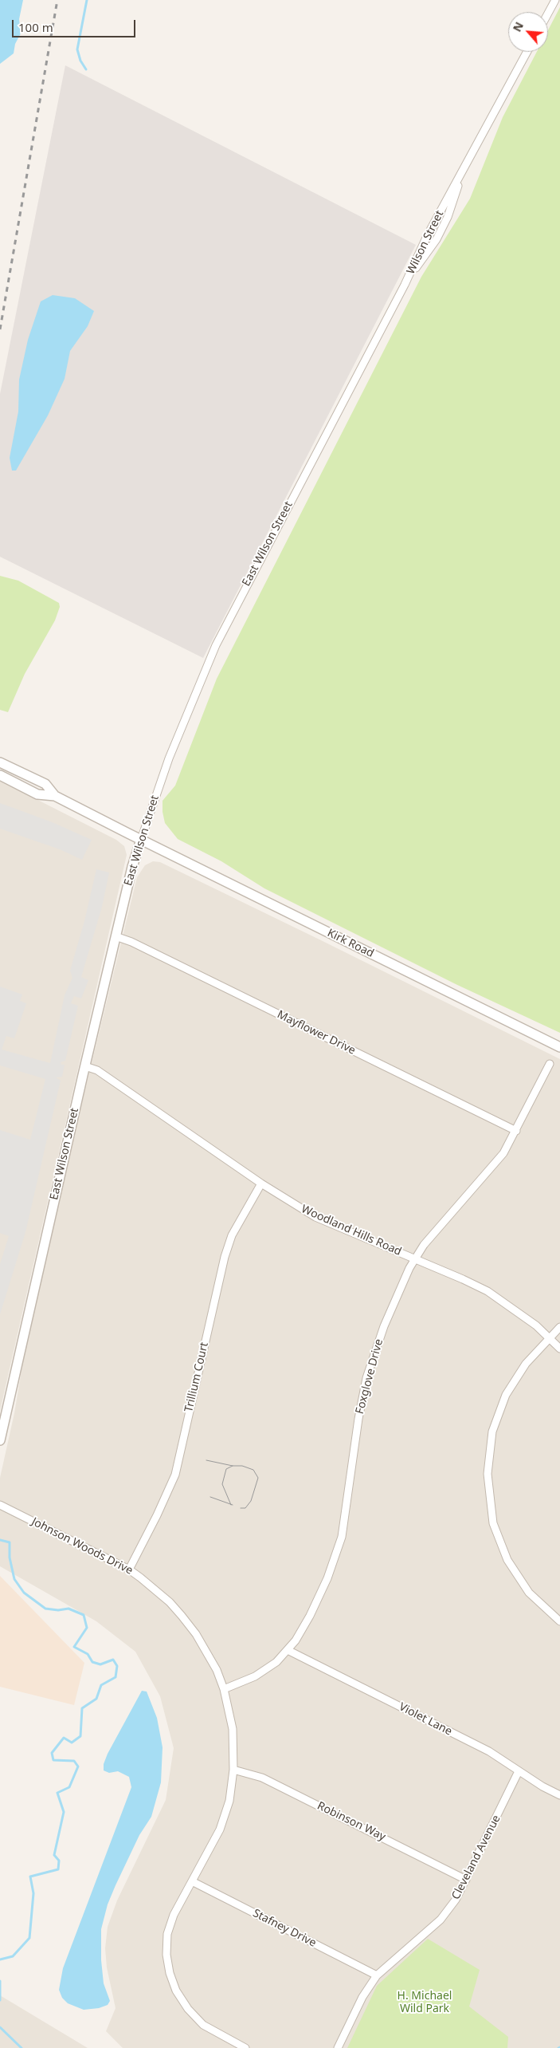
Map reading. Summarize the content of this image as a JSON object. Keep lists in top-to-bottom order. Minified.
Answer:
{"streets":{"street":["Wilson Street","East Wilson Street","Kirk Road","Mayflower Drive","Woodland Hills Road","Foxglove Drive","Trillium Court","Johnson Woods Drive","Violet Lane","Robinson Way","Cleveland Avenue","Stafney Drive"]},"crossings":[["Wilson Street","East Wilson Street"],["East Wilson Street","Kirk Road"],["East Wilson Street","Mayflower Drive"],["East Wilson Street","Woodland Hills Road"],["Mayflower Drive","Foxglove Drive"],["Woodland Hills Road","Foxglove Drive"],["Woodland Hills Road","Trillium Court"],["Foxglove Drive","Johnson Woods Drive"],["Foxglove Drive","Violet Lane"],["Trillium Court","Johnson Woods Drive"],["Johnson Woods Drive","Robinson Way"],["Johnson Woods Drive","Stafney Drive"],["Violet Lane","Cleveland Avenue"],["Robinson Way","Cleveland Avenue"],["Cleveland Avenue","Stafney Drive"]],"parks":["H. Michael Wild Park"],"scale_bar":"100 m","north":"top left"}
